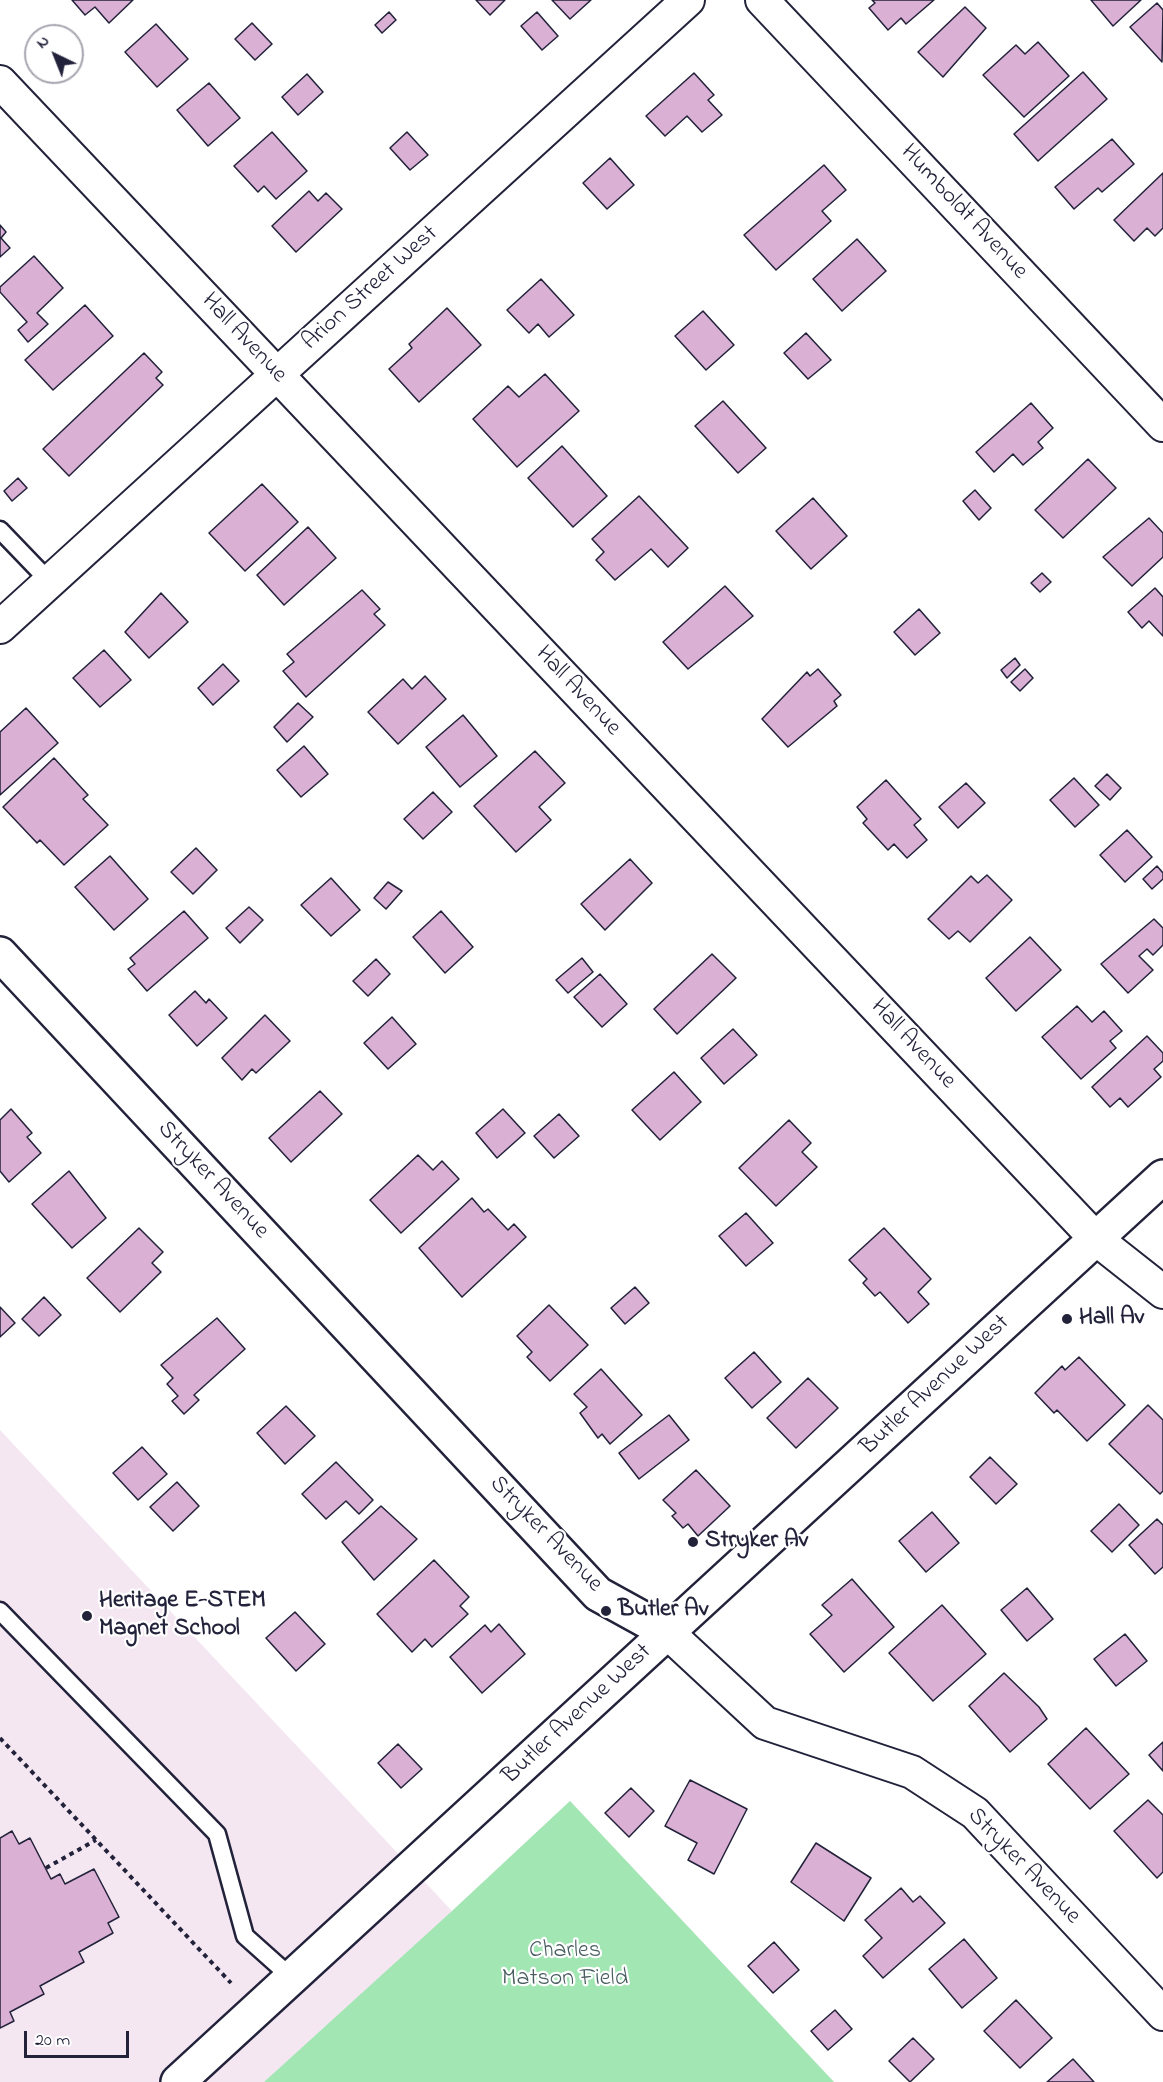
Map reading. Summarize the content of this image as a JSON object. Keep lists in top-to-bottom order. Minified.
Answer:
{"streets":{"street":["Humboldt Avenue","Arion Street West","Hall Avenue","Stryker Avenue","Butler Avenue West"]},"crossings":[["Arion Street West","Hall Avenue"],["Hall Avenue","Butler Avenue West"],["Stryker Avenue","Butler Avenue West"]],"parks":["Charles Matson Field"],"places":["Hall Av","Stryker Av","Butler Av","Heritage E-STEM Magnet School"],"scale_bar":"20 m","north":"top left"}
